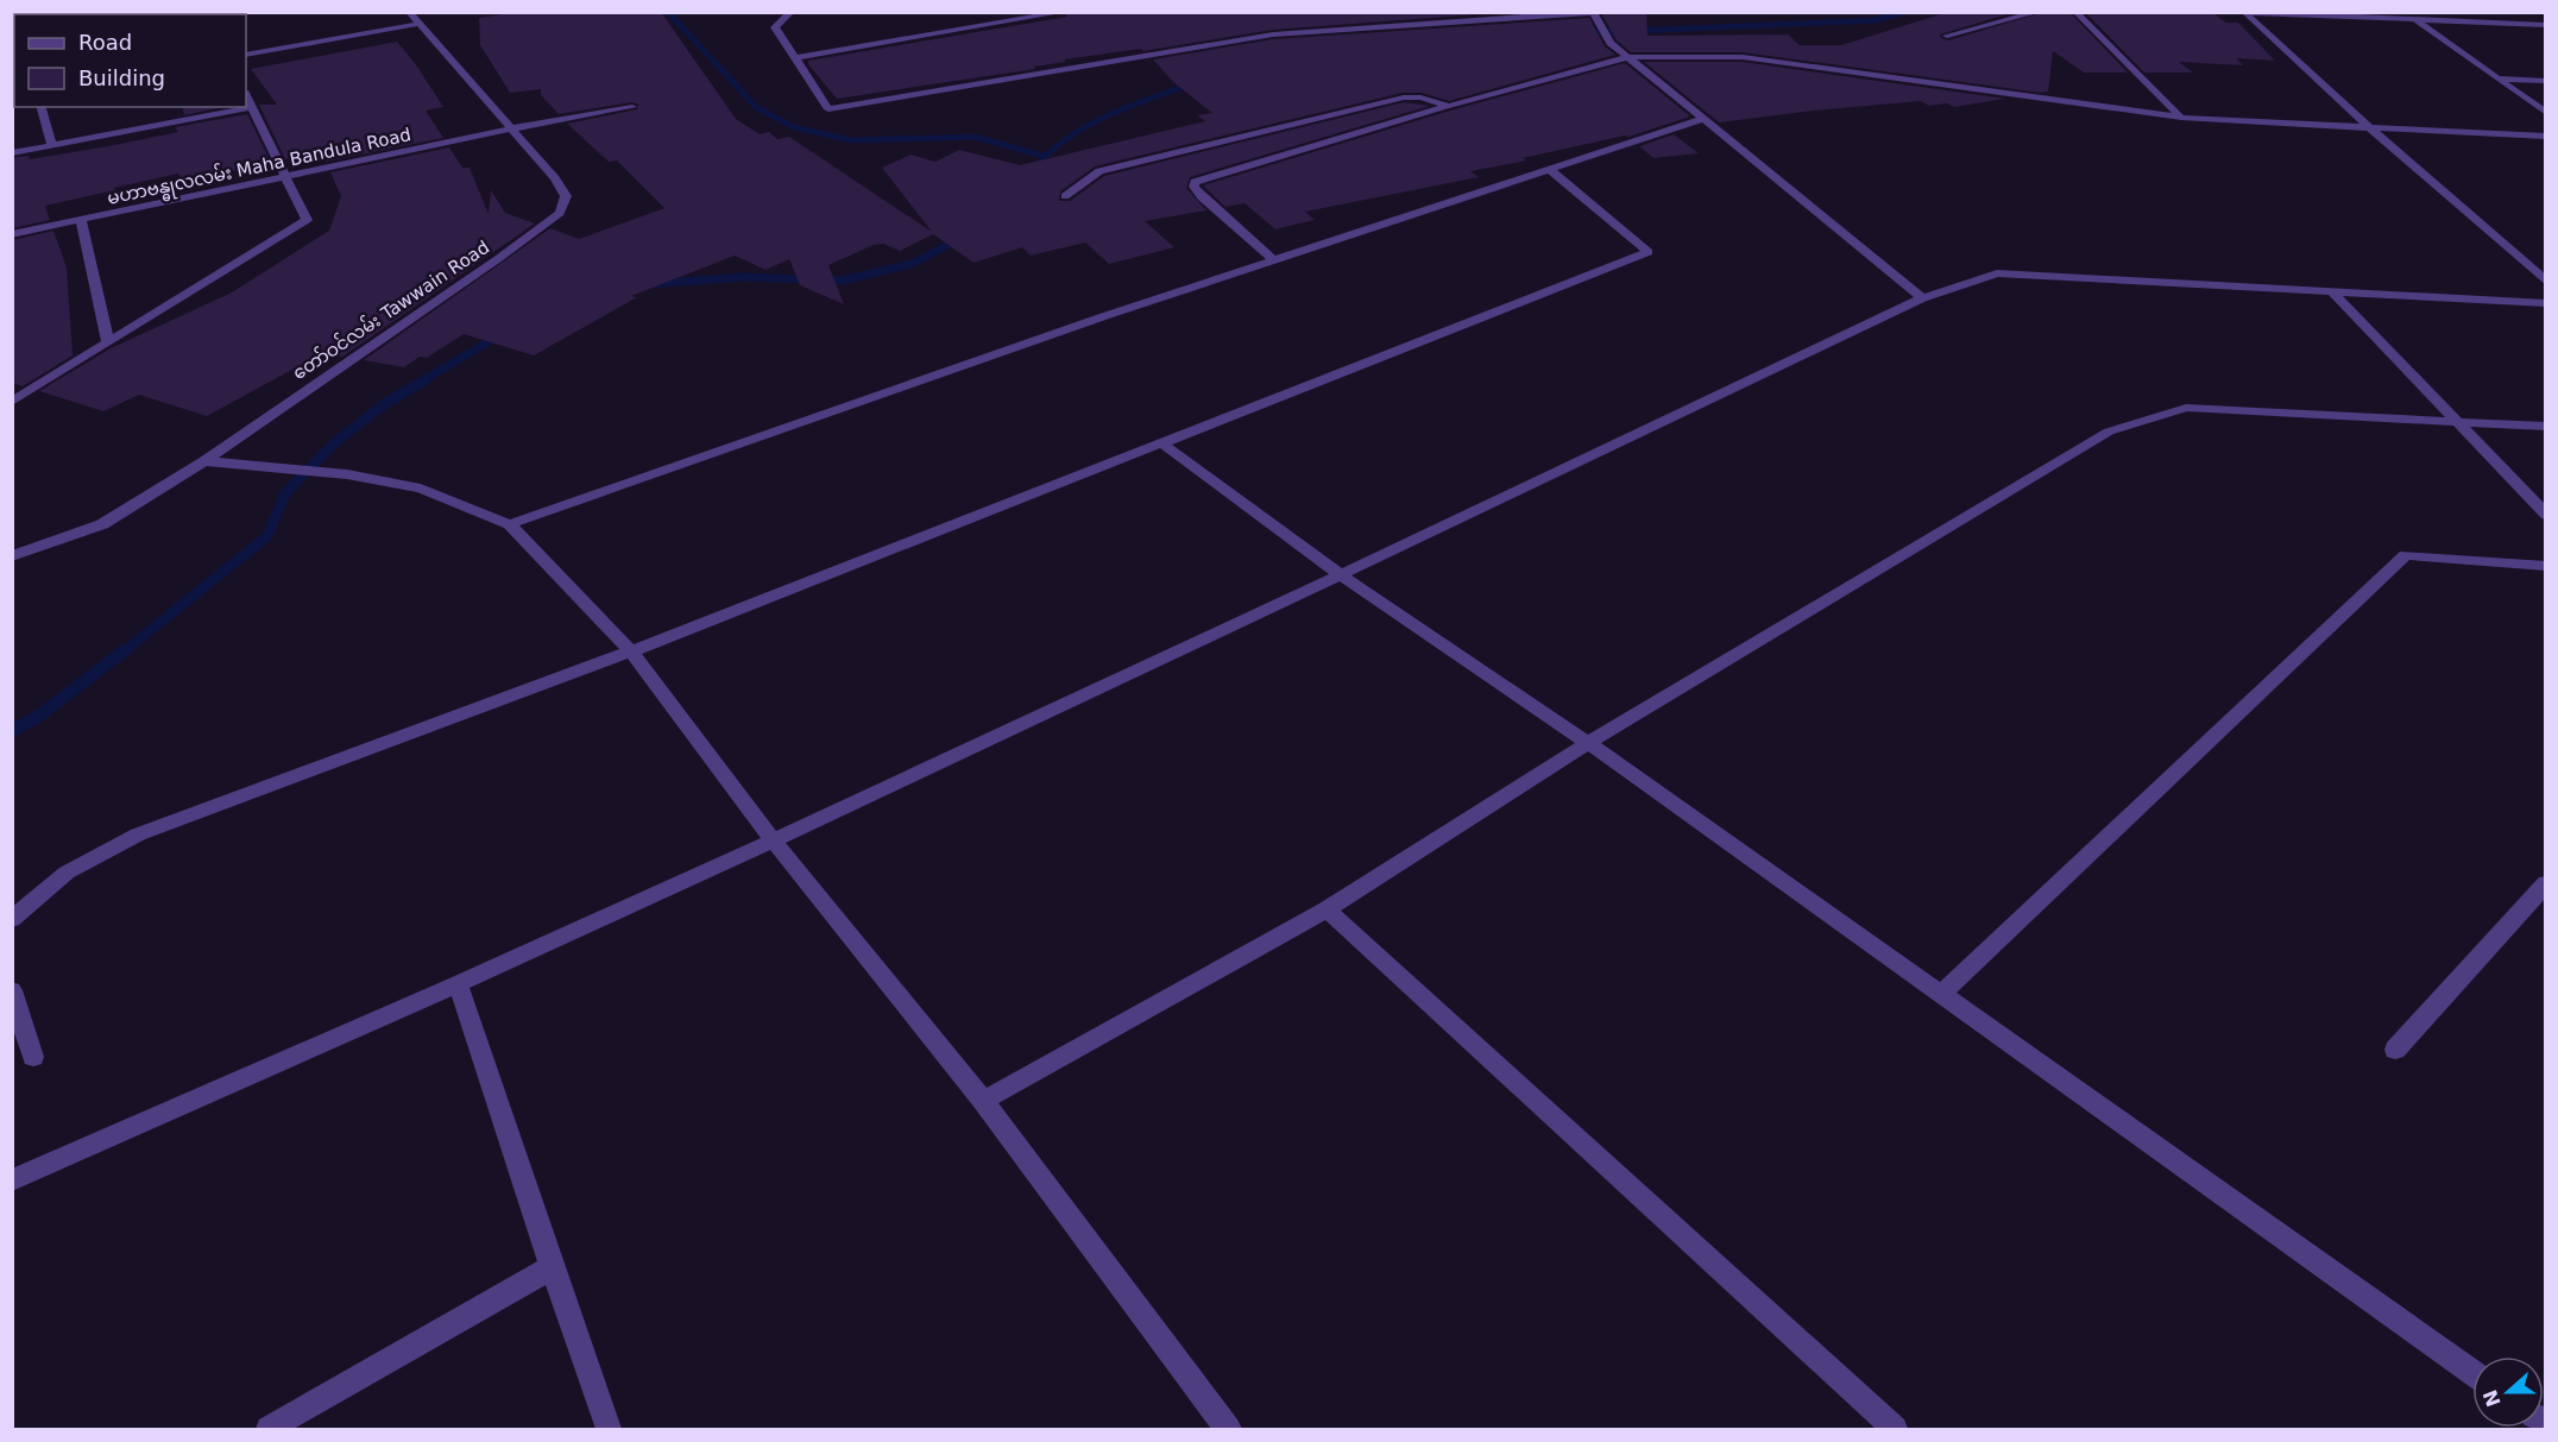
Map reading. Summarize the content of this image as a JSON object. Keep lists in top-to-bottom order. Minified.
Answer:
{"streets":{"street":["မဟာဗန္ဓုလလမ်း Maha Bandula Road","တော်ဝင်လမ်း Tawwain Road"]},"crossings":[["မဟာဗန္ဓုလလမ်း Maha Bandula Road","တော်ဝင်လမ်း Tawwain Road"]],"legend":["Road","Building"],"north":"left"}
